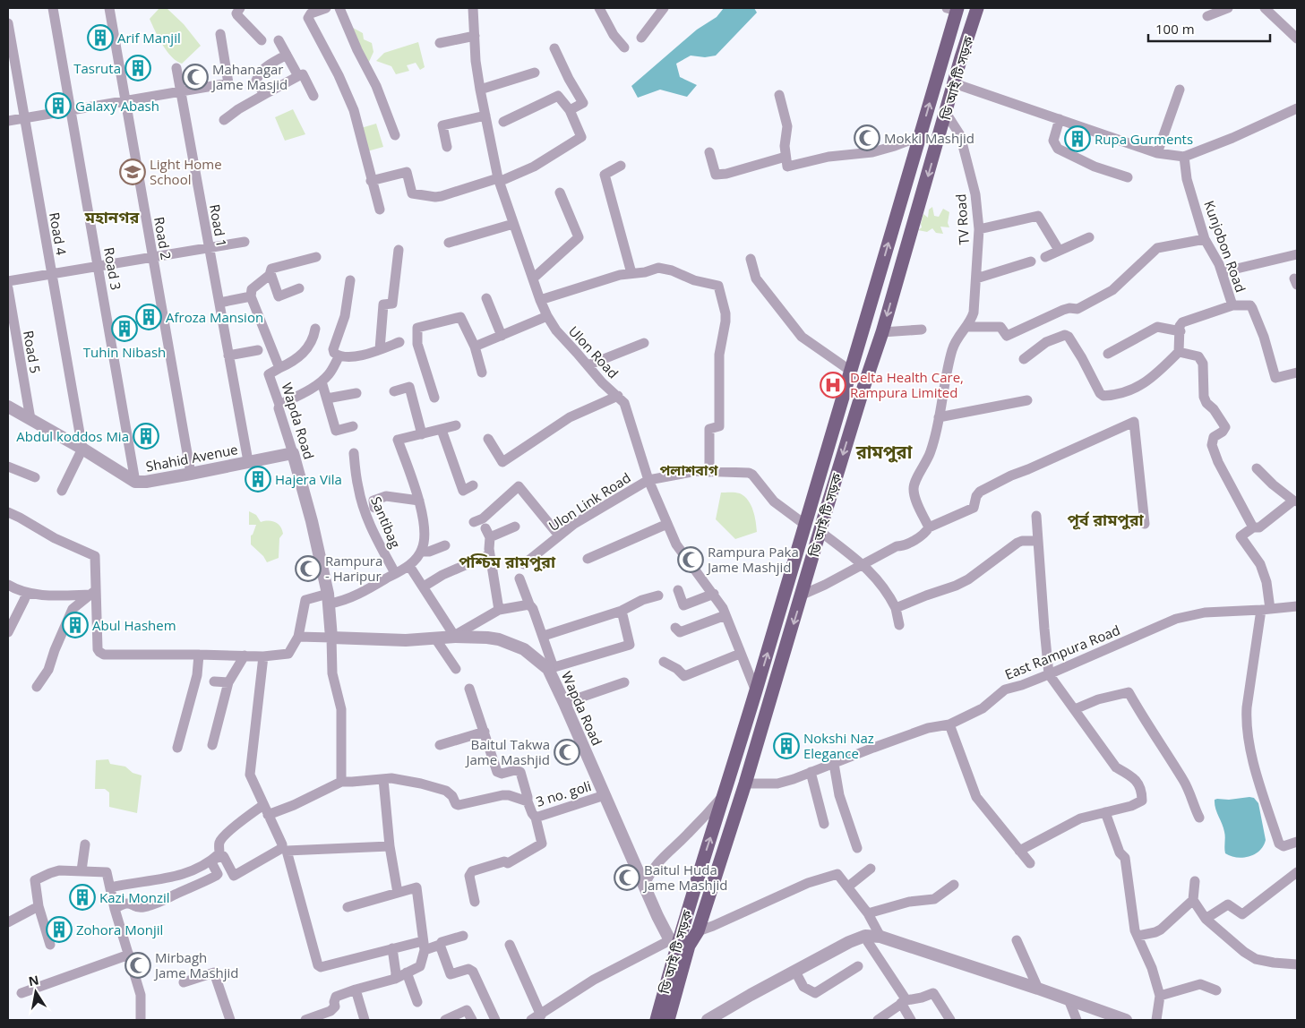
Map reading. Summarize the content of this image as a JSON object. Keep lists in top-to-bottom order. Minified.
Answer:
{"streets":{"main road":["ডি আই টি সড়ক"],"street":["TV Road","Road 1","Road 4","Road 2","Kunjobon Road","Road 3","Road 5","Ulon Road","Wapda Road","Shahid Avenue","Ulon Link Road","Santibag","East Rampura Road","3 no. goli"]},"crossings":[["ডি আই টি সড়ক","TV Road"],["ডি আই টি সড়ক","Ulon Road"],["ডি আই টি সড়ক","Wapda Road"],["ডি আই টি সড়ক","Ulon Link Road"],["ডি আই টি সড়ক","East Rampura Road"],["Road 1","Shahid Avenue"],["Road 4","Shahid Avenue"],["Road 2","Shahid Avenue"],["Road 3","Shahid Avenue"],["Road 5","Shahid Avenue"],["Ulon Road","Ulon Link Road"],["Wapda Road","Shahid Avenue"],["Wapda Road","3 no. goli"]],"districts":["মহানগর","রামপুরা","পলাশবাগ","পূর্ব রামপুরা","পশ্চিম রামপুরা"],"places":{"building":["Arif Manjil","Tasruta","Galaxy Abash","Rupa Gurments","Afroza Mansion","Tuhin Nibash","Abdul koddos Mia","Hajera Vila","Abul Hashem","Nokshi Naz Elegance","Kazi Monzil","Zohora Monjil"],"mosque":["Mahanagar Jame Masjid","Mokki Mashjid","Rampura Paka Jame Mashjid","Rampura - Haripur","Baitul Takwa Jame Mashjid","Baitul Huda Jame Mashjid","Mirbagh Jame Mashjid"],"school or university":["Light Home School"],"hospital":["Delta Health Care, Rampura Limited"]},"scale_bar":"100 m","north":"top"}
